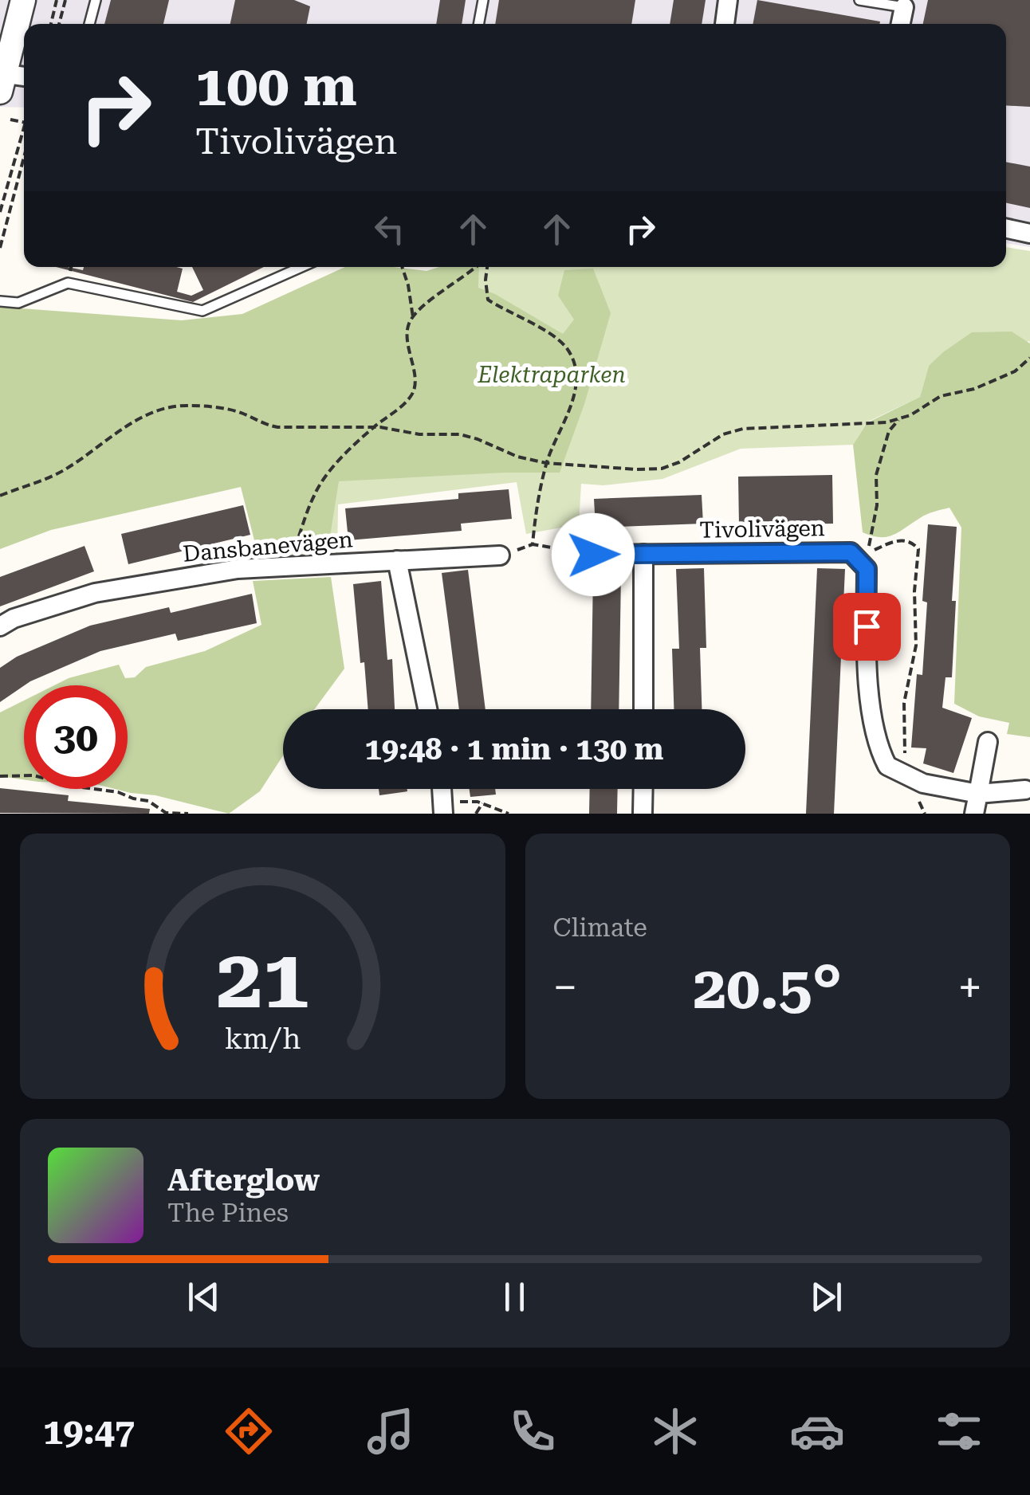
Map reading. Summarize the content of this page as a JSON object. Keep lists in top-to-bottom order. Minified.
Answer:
{"streets":{"street":["Tivolivägen","Dansbanevägen"]},"parks":["Elektraparken"],"page":{"turn":["100 m","Tivolivägen"],"limit":"30","trip":"19:48 · 1 min · 130 m","tile":"Climate","heat":["−","20.5°","+"],"song":["Afterglow","The Pines"],"tabs":"19:47","gauge":["21","km/h"]}}
